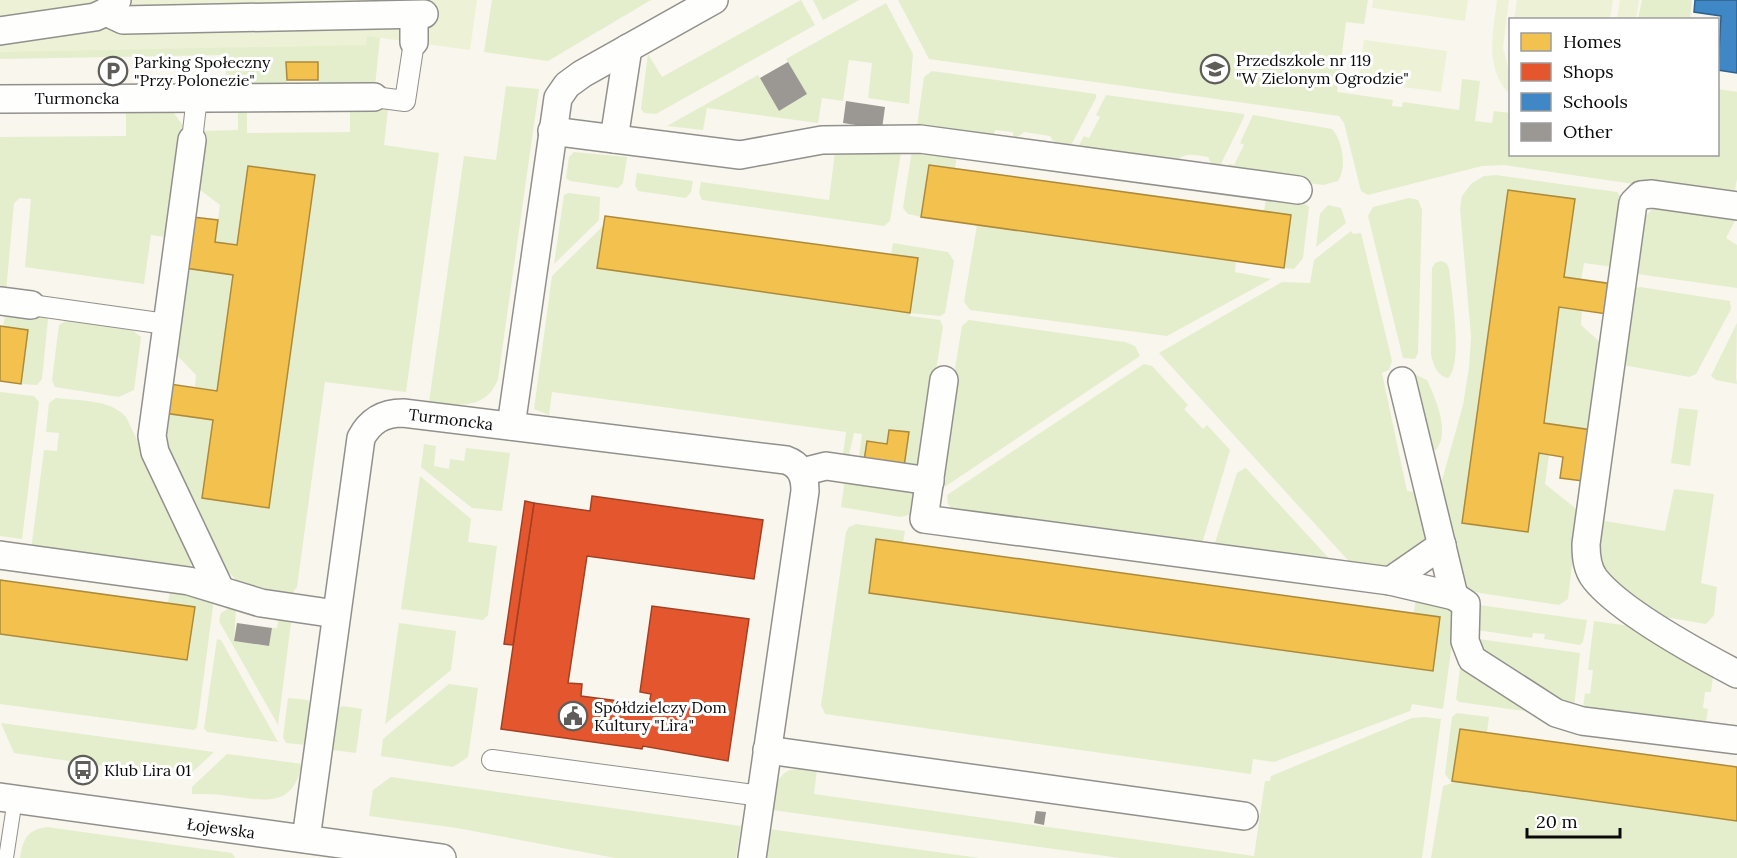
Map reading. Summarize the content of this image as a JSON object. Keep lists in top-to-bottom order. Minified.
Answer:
{"streets":{"street":["Turmoncka","Łojewska"]},"crossings":[["Turmoncka","Łojewska"]],"places":{"school or university":["Przedszkole nr 119 \"W Zielonym Ogrodzie\""],"parking":["Parking Społeczny \"Przy Polonezie\""],"public building":["Spółdzielczy Dom Kultury \"Lira\""],"bus stop":["Klub Lira 01"]},"legend":["Homes","Shops","Schools","Other"],"scale_bar":"20 m"}
